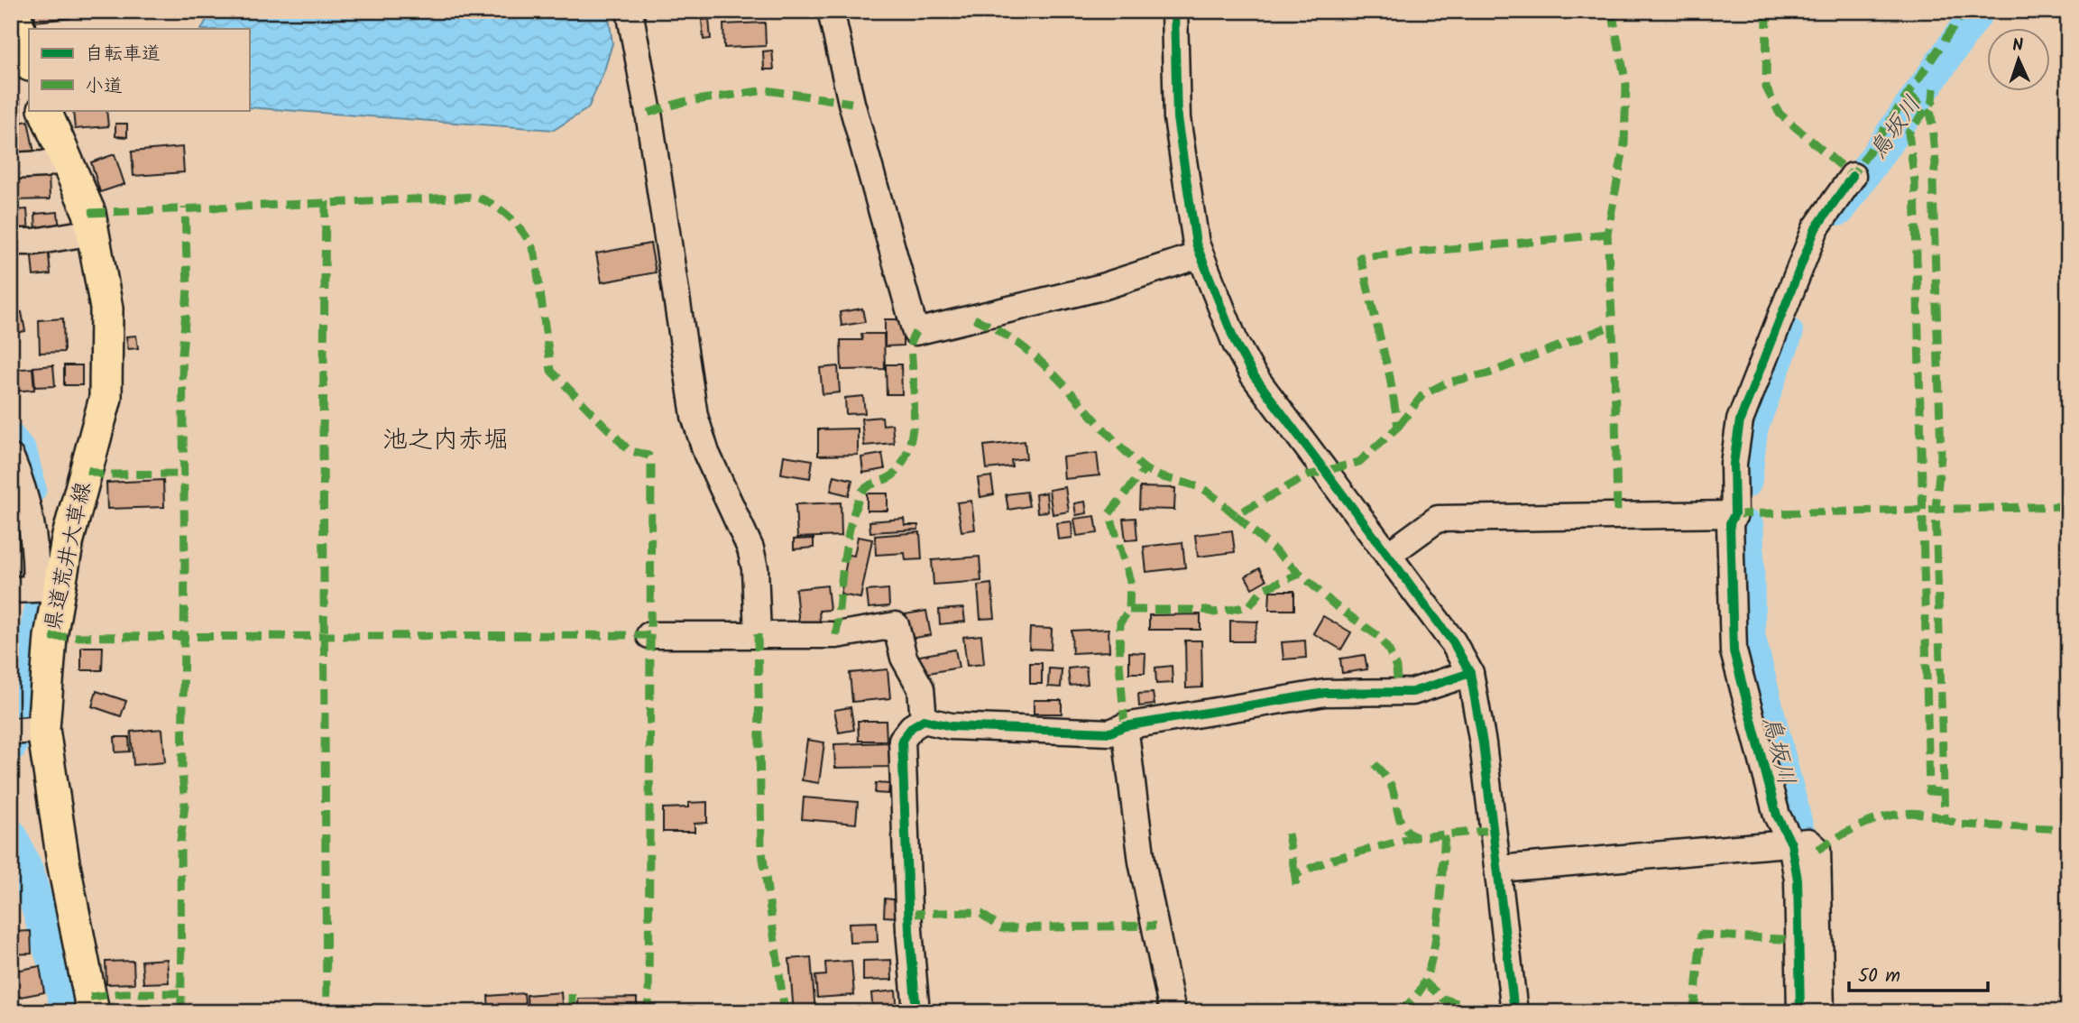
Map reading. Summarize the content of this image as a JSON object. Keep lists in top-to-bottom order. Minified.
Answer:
{"streets":{"main road":["県道荒井大草線"]},"districts":["池之内赤堀"],"water":["鳥坂川"],"legend":["自転車道","小道"],"scale_bar":"50 m","north":"top"}
